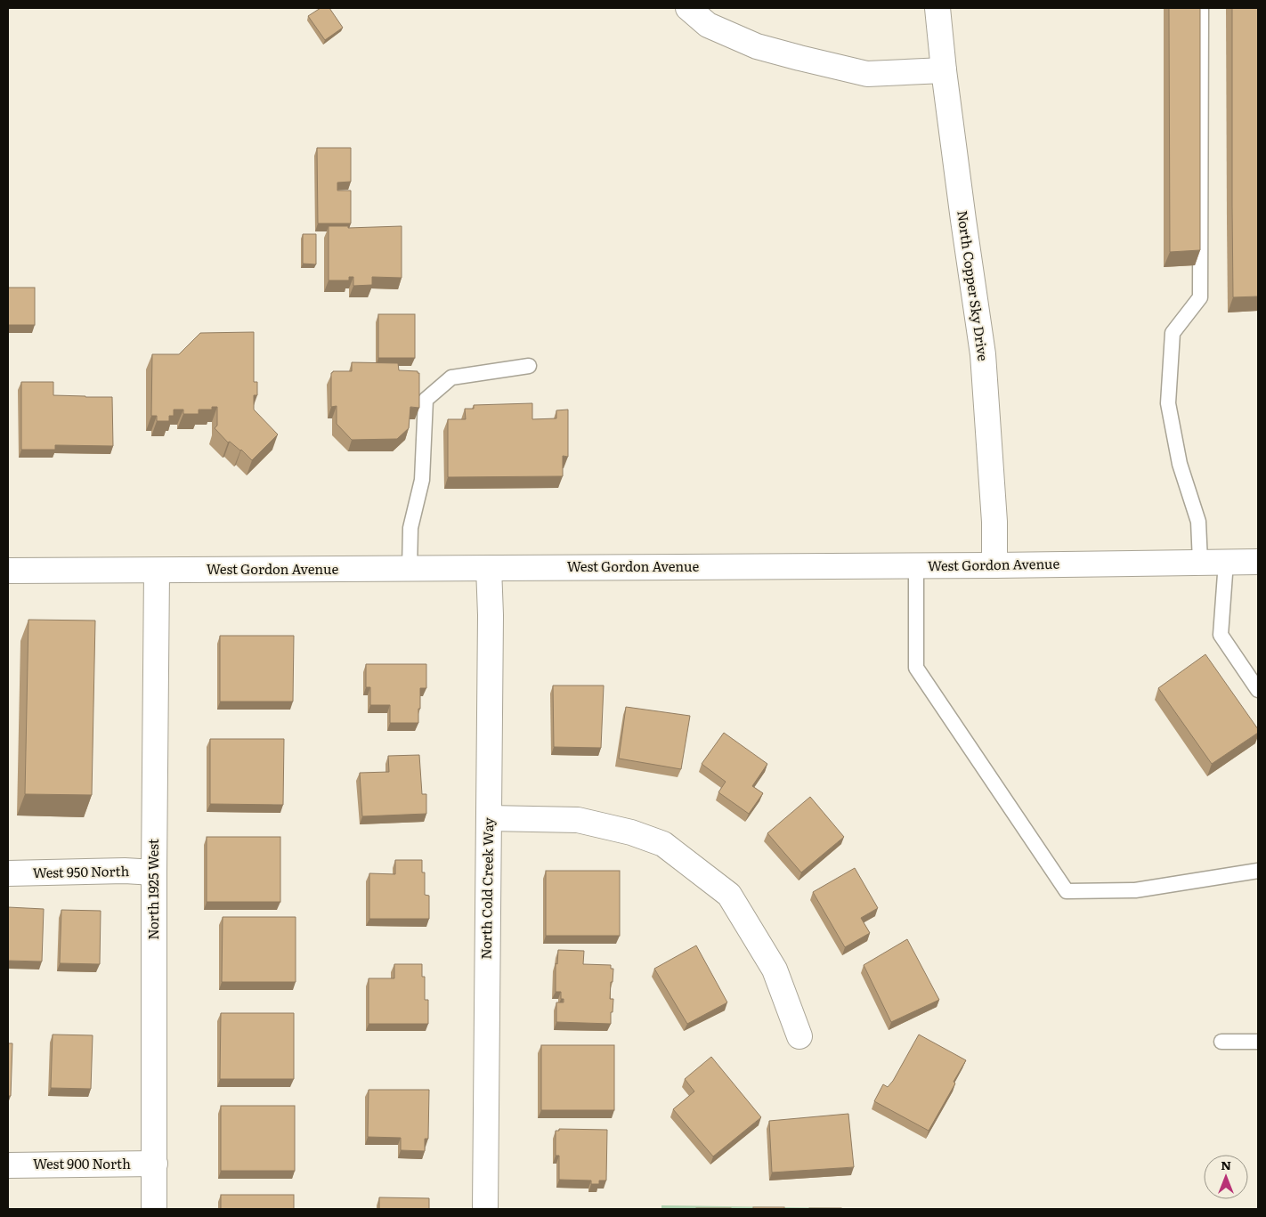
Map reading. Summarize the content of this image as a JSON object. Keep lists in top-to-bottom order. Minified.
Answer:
{"streets":{"street":["North Copper Sky Drive","West Gordon Avenue","West 950 North","North Cold Creek Way","North 1925 West","West 900 North"]},"crossings":[["North Copper Sky Drive","West Gordon Avenue"],["West Gordon Avenue","North Cold Creek Way"],["West Gordon Avenue","North 1925 West"],["West 950 North","North 1925 West"],["North 1925 West","West 900 North"]],"north":"top"}
